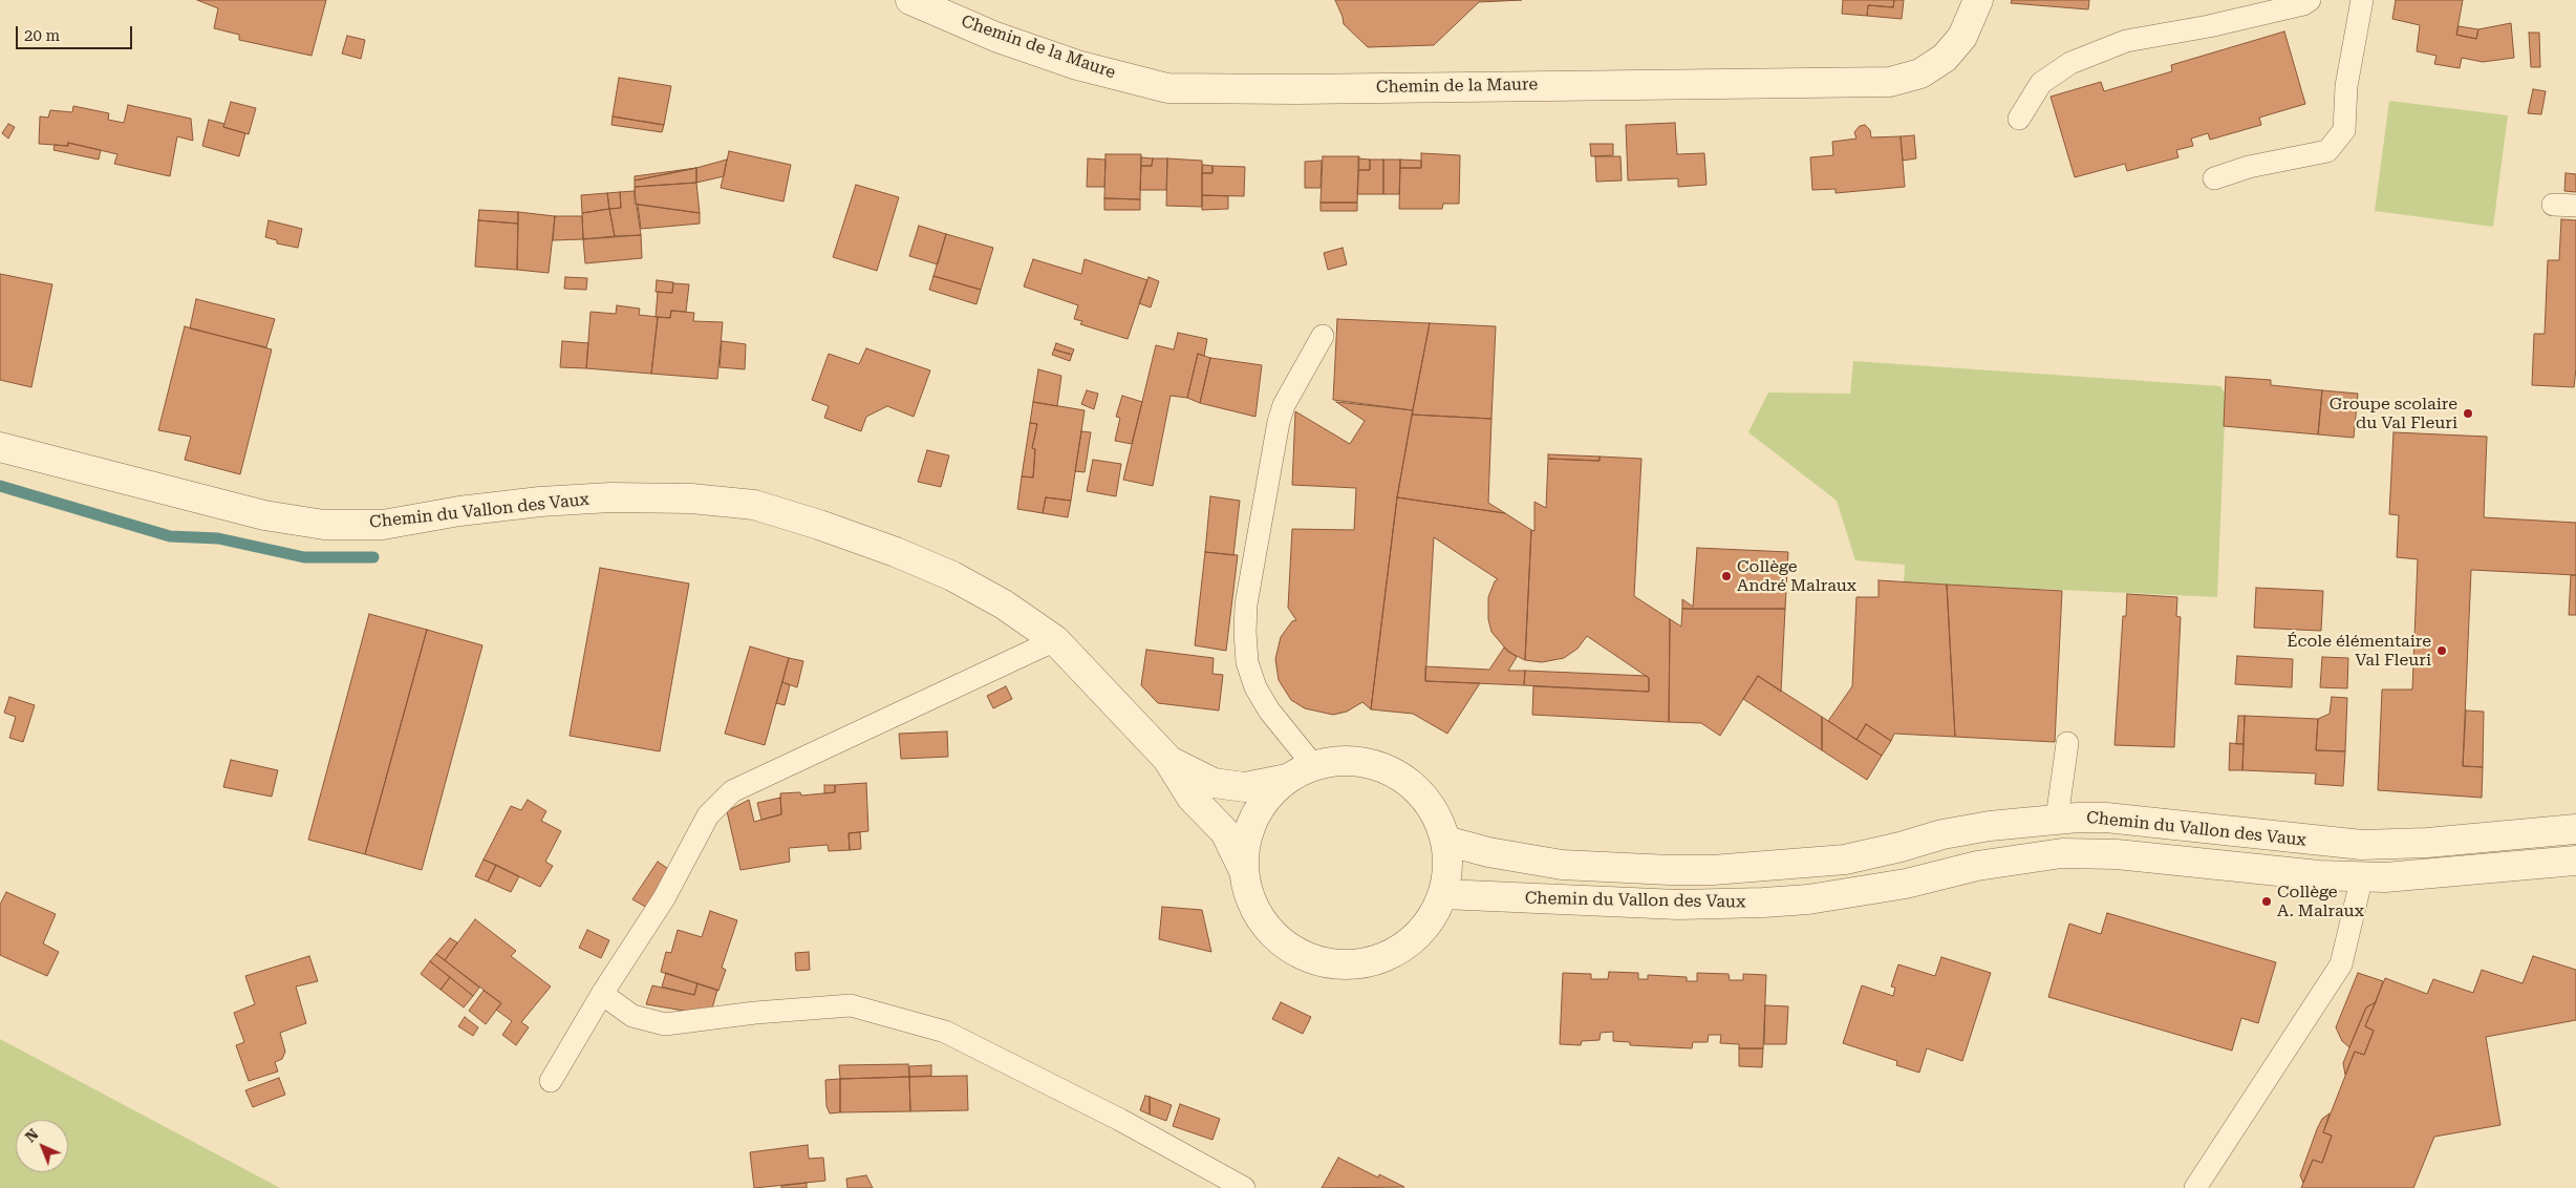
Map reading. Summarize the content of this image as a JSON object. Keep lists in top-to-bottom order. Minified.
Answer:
{"streets":{"street":["Chemin de la Maure","Chemin du Vallon des Vaux"]},"places":["Groupe scolaire du Val Fleuri","Collège André Malraux","École élémentaire Val Fleuri","Collège A. Malraux"],"scale_bar":"20 m","north":"top left"}
